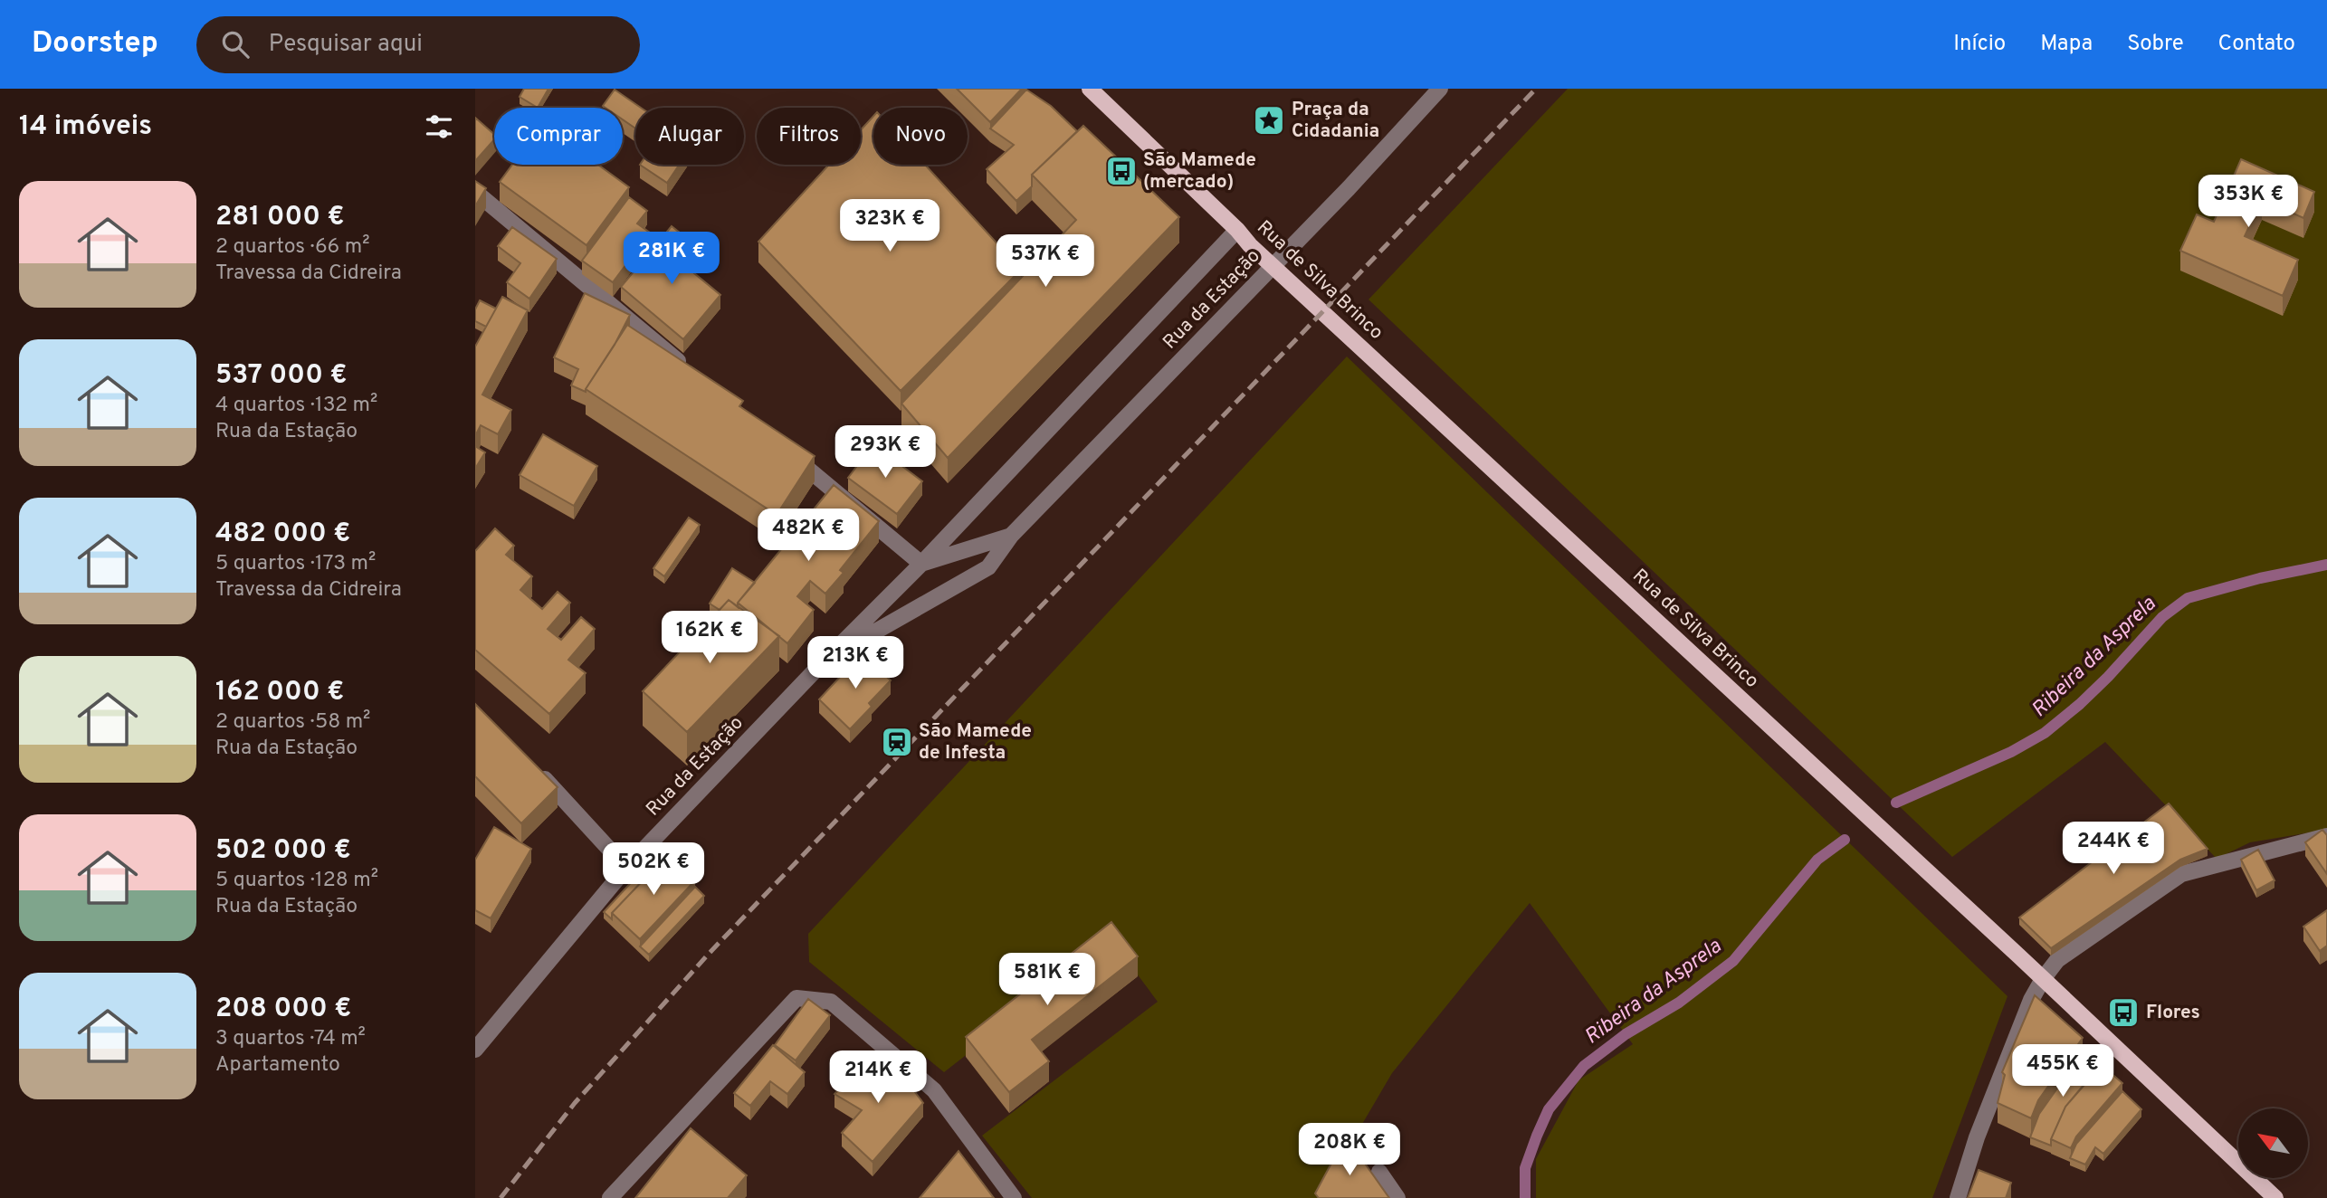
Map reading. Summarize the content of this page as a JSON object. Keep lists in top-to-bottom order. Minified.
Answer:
{"streets":{"main road":["Rua de Silva Brinco"],"street":["Rua da Estação"]},"crossings":[["Rua de Silva Brinco","Rua da Estação"]],"water":["Ribeira da Asprela"],"places":{"place":["Praça da Cidadania"],"bus stop":["São Mamede (mercado)","Flores"],"station":["São Mamede de Infesta"]},"north":"top left","page":{"header":"Doorstep","search":"Pesquisar aqui","nav":["Início","Mapa","Sobre","Contato"],"heading":"14 imóveis","chip":["Comprar","Alugar","Filtros","Novo"],"list":[{"name":"281 000 €","note":"2 quartos · 66 m² · Travessa da Cidreira"},{"name":"537 000 €","note":"4 quartos · 132 m² · Rua da Estação"},{"name":"482 000 €","note":"5 quartos · 173 m² · Travessa da Cidreira"},{"name":"162 000 €","note":"2 quartos · 58 m² · Rua da Estação"},{"name":"502 000 €","note":"5 quartos · 128 m² · Rua da Estação"},{"name":"208 000 €","note":"3 quartos · 74 m² · Apartamento"}],"price":["353K €","323K €","281K €","537K €","293K €","482K €","162K €","213K €","244K €","502K €","581K €","455K €","214K €","208K €"]}}
